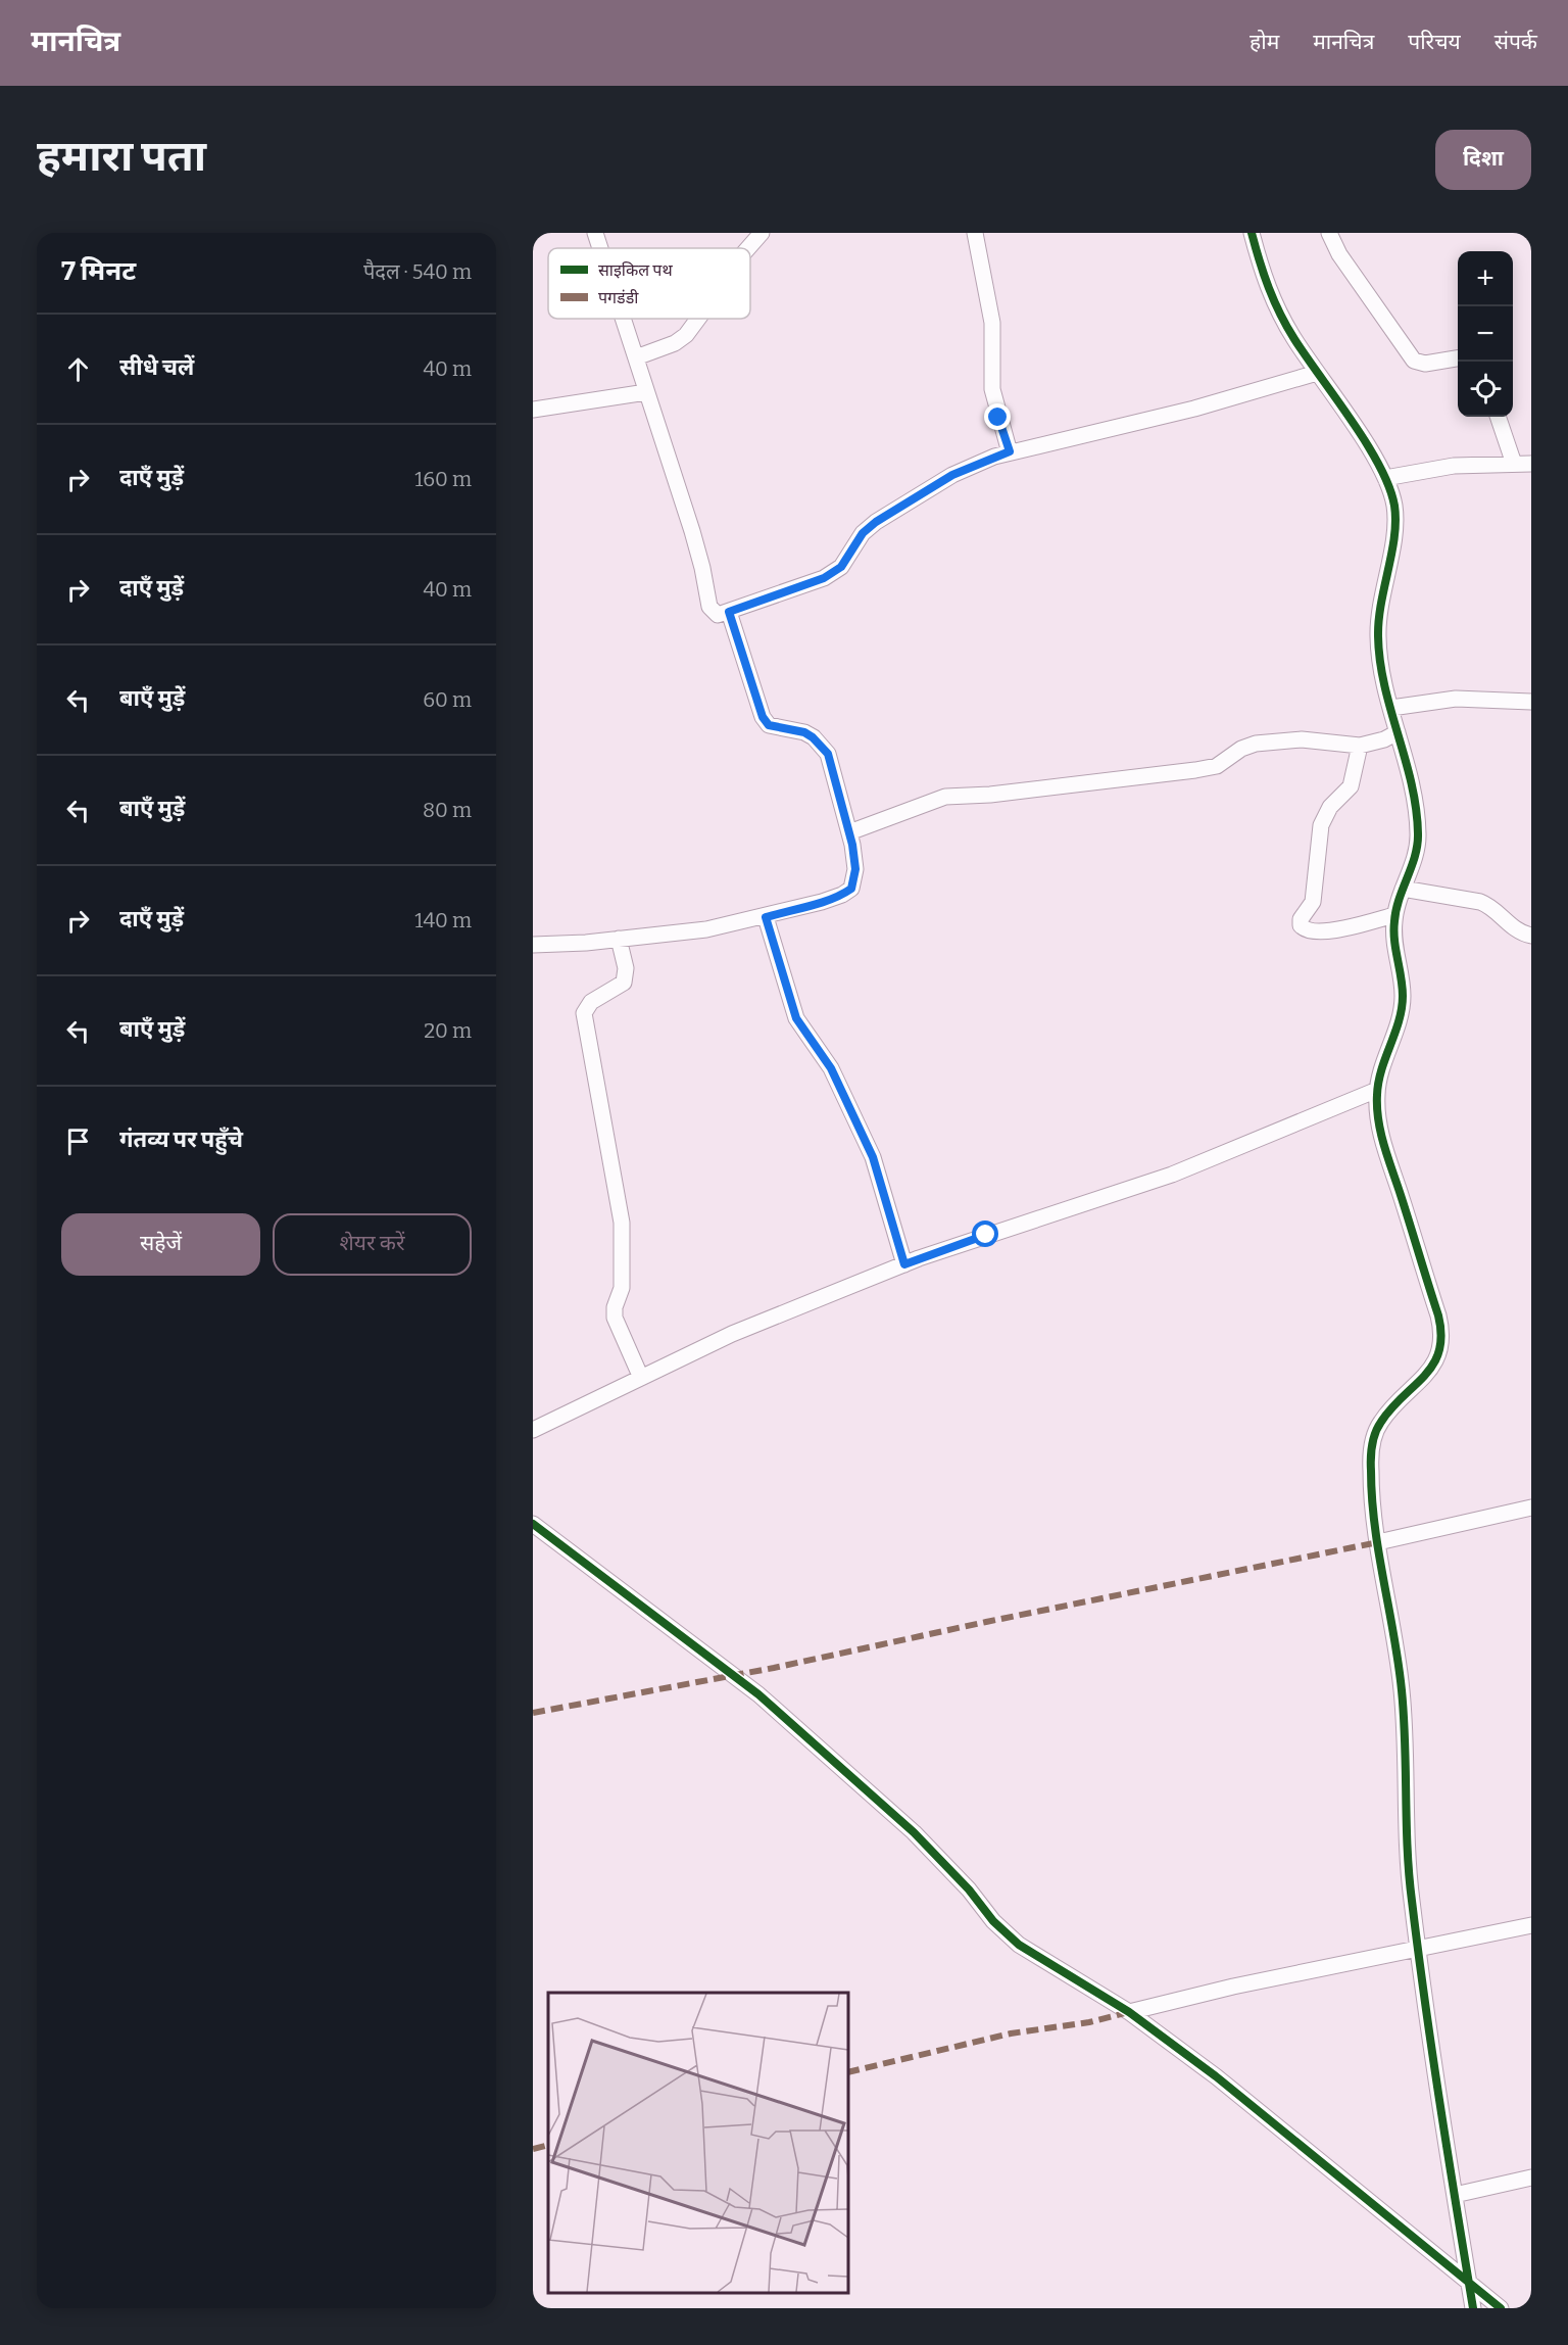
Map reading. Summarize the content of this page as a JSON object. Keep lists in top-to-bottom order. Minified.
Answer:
{"legend":["साइकिल पथ","पगडंडी"],"page":{"header":"मानचित्र","nav":["होम","मानचित्र","परिचय","संपर्क"],"buttons":["दिशा",["सहेजें","शेयर करें"]],"title":"हमारा पता","heading":["7 मिनट","पैदल · 540 m"],"map_buttons":["+","−"],"list":[["सीधे चलें","40 m"],["दाएँ मुड़ें","160 m"],["दाएँ मुड़ें","40 m"],["बाएँ मुड़ें","60 m"],["बाएँ मुड़ें","80 m"],["दाएँ मुड़ें","140 m"],["बाएँ मुड़ें","20 m"],"गंतव्य पर पहुँचे"]}}
